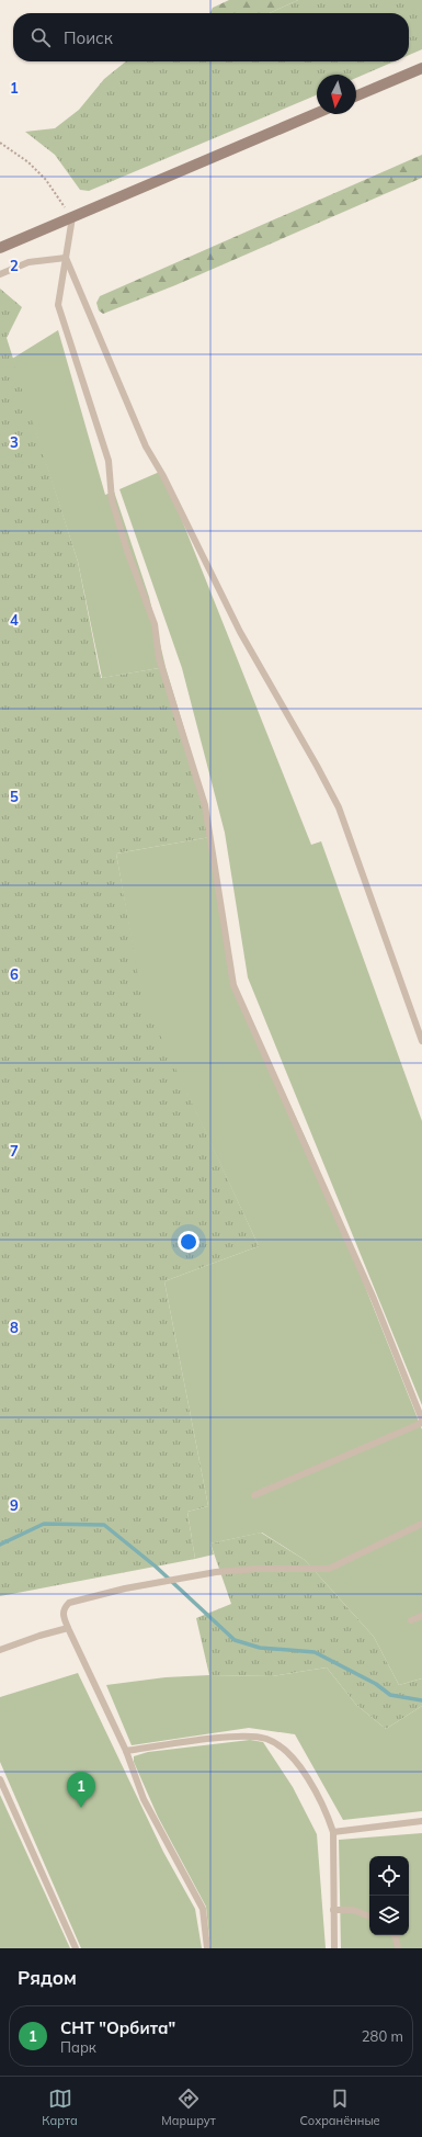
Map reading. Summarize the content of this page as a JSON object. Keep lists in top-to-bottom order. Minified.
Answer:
{"north":"bottom","page":{"search":"Поиск","pins":"1","heading":"Рядом","list":[{"mark":"1","name":"CНТ \"Орбита\"","note":"Парк","value":"280 m"}],"nav":["Карта","Маршрут","Сохранённые"]},"grid":{"rows":["1","2","3","4","5","6","7","8","9"]}}
